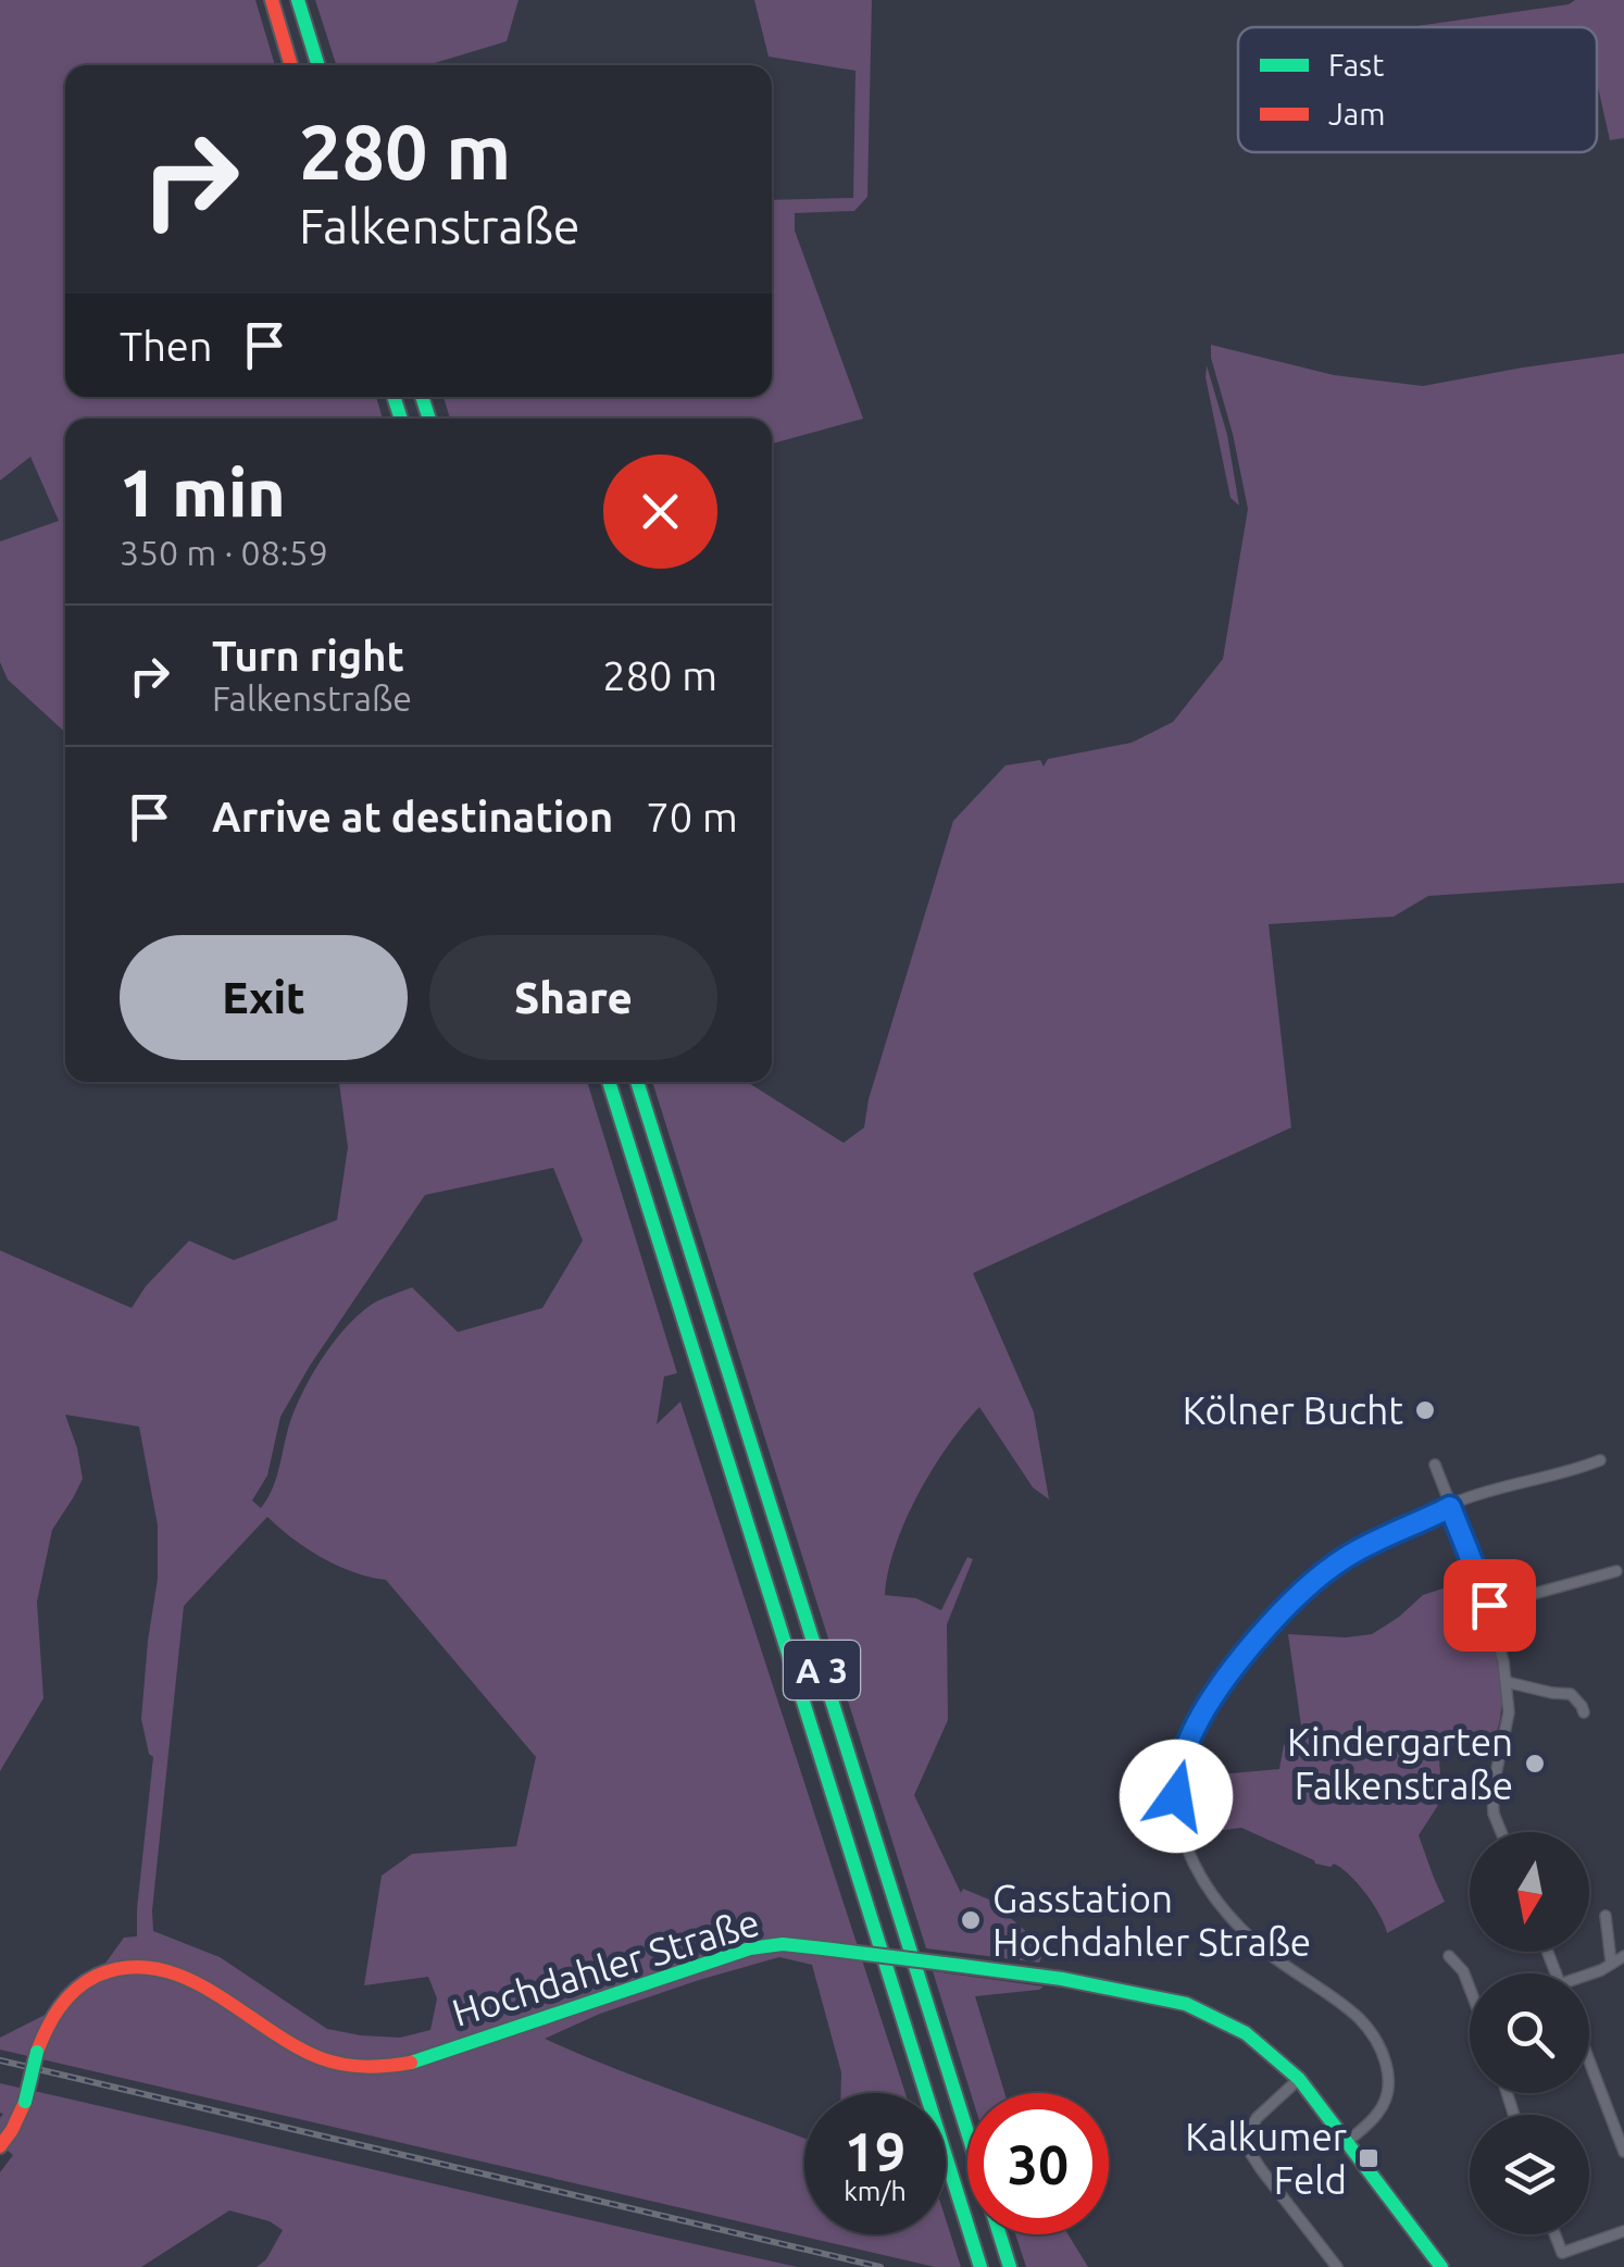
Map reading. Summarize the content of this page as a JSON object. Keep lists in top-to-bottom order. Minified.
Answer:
{"streets":{"main road":["A 3","Hochdahler Straße"]},"places":{"other":["Kölner Bucht","Kindergarten Falkenstraße","Gasstation Hochdahler Straße"],"transit":["Kalkumer Feld"]},"legend":["Fast","Jam"],"north":"bottom","page":{"turn":["280 m","Falkenstraße"],"then":"Then","heading":["1 min","350 m · 08:59"],"list":[{"name":"Turn right","note":"Falkenstraße","value":"280 m"},{"name":"Arrive at destination","value":"70 m"}],"buttons":["Exit","Share"],"speed":"19 km/h","limit":"30"}}
